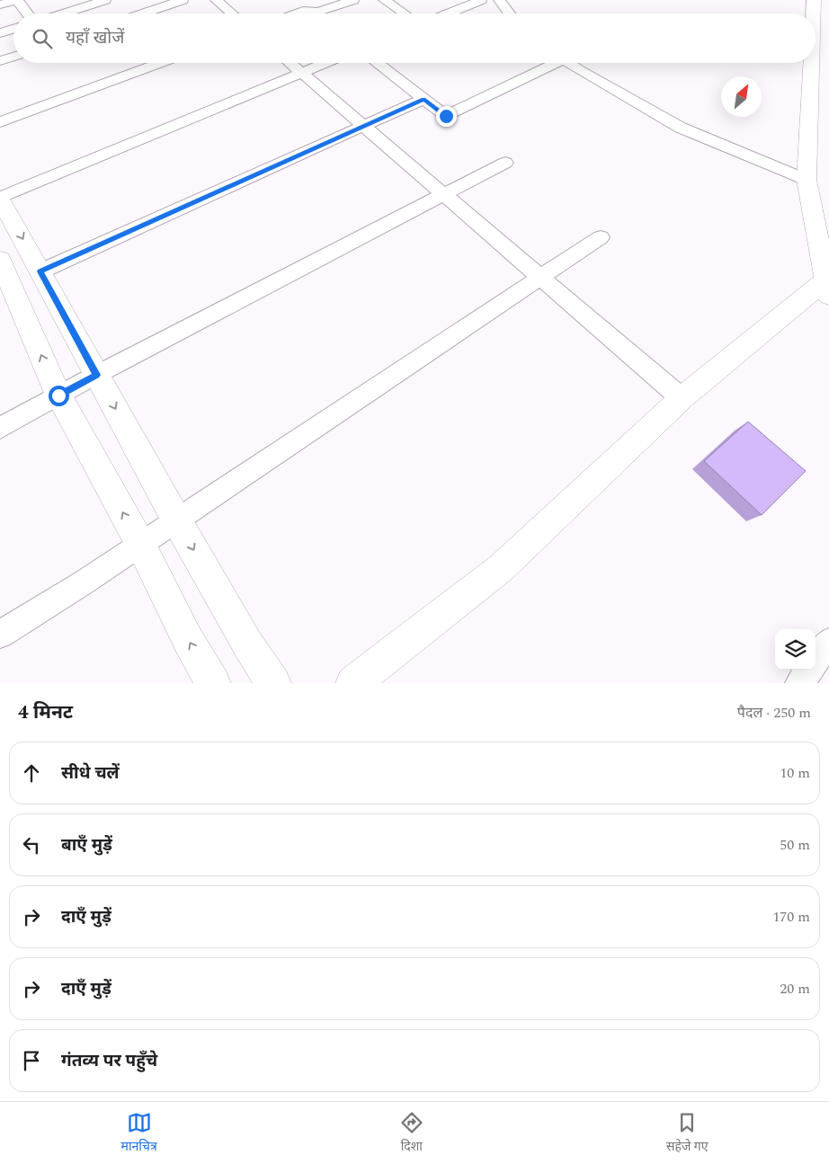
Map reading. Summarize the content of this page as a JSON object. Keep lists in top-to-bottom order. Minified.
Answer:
{"north":"top right","page":{"search":"यहाँ खोजें","heading":["4 मिनट","पैदल · 250 m"],"list":[["सीधे चलें","10 m"],["बाएँ मुड़ें","50 m"],["दाएँ मुड़ें","170 m"],["दाएँ मुड़ें","20 m"],"गंतव्य पर पहुँचे"],"nav":["मानचित्र","दिशा","सहेजे गए"]}}
